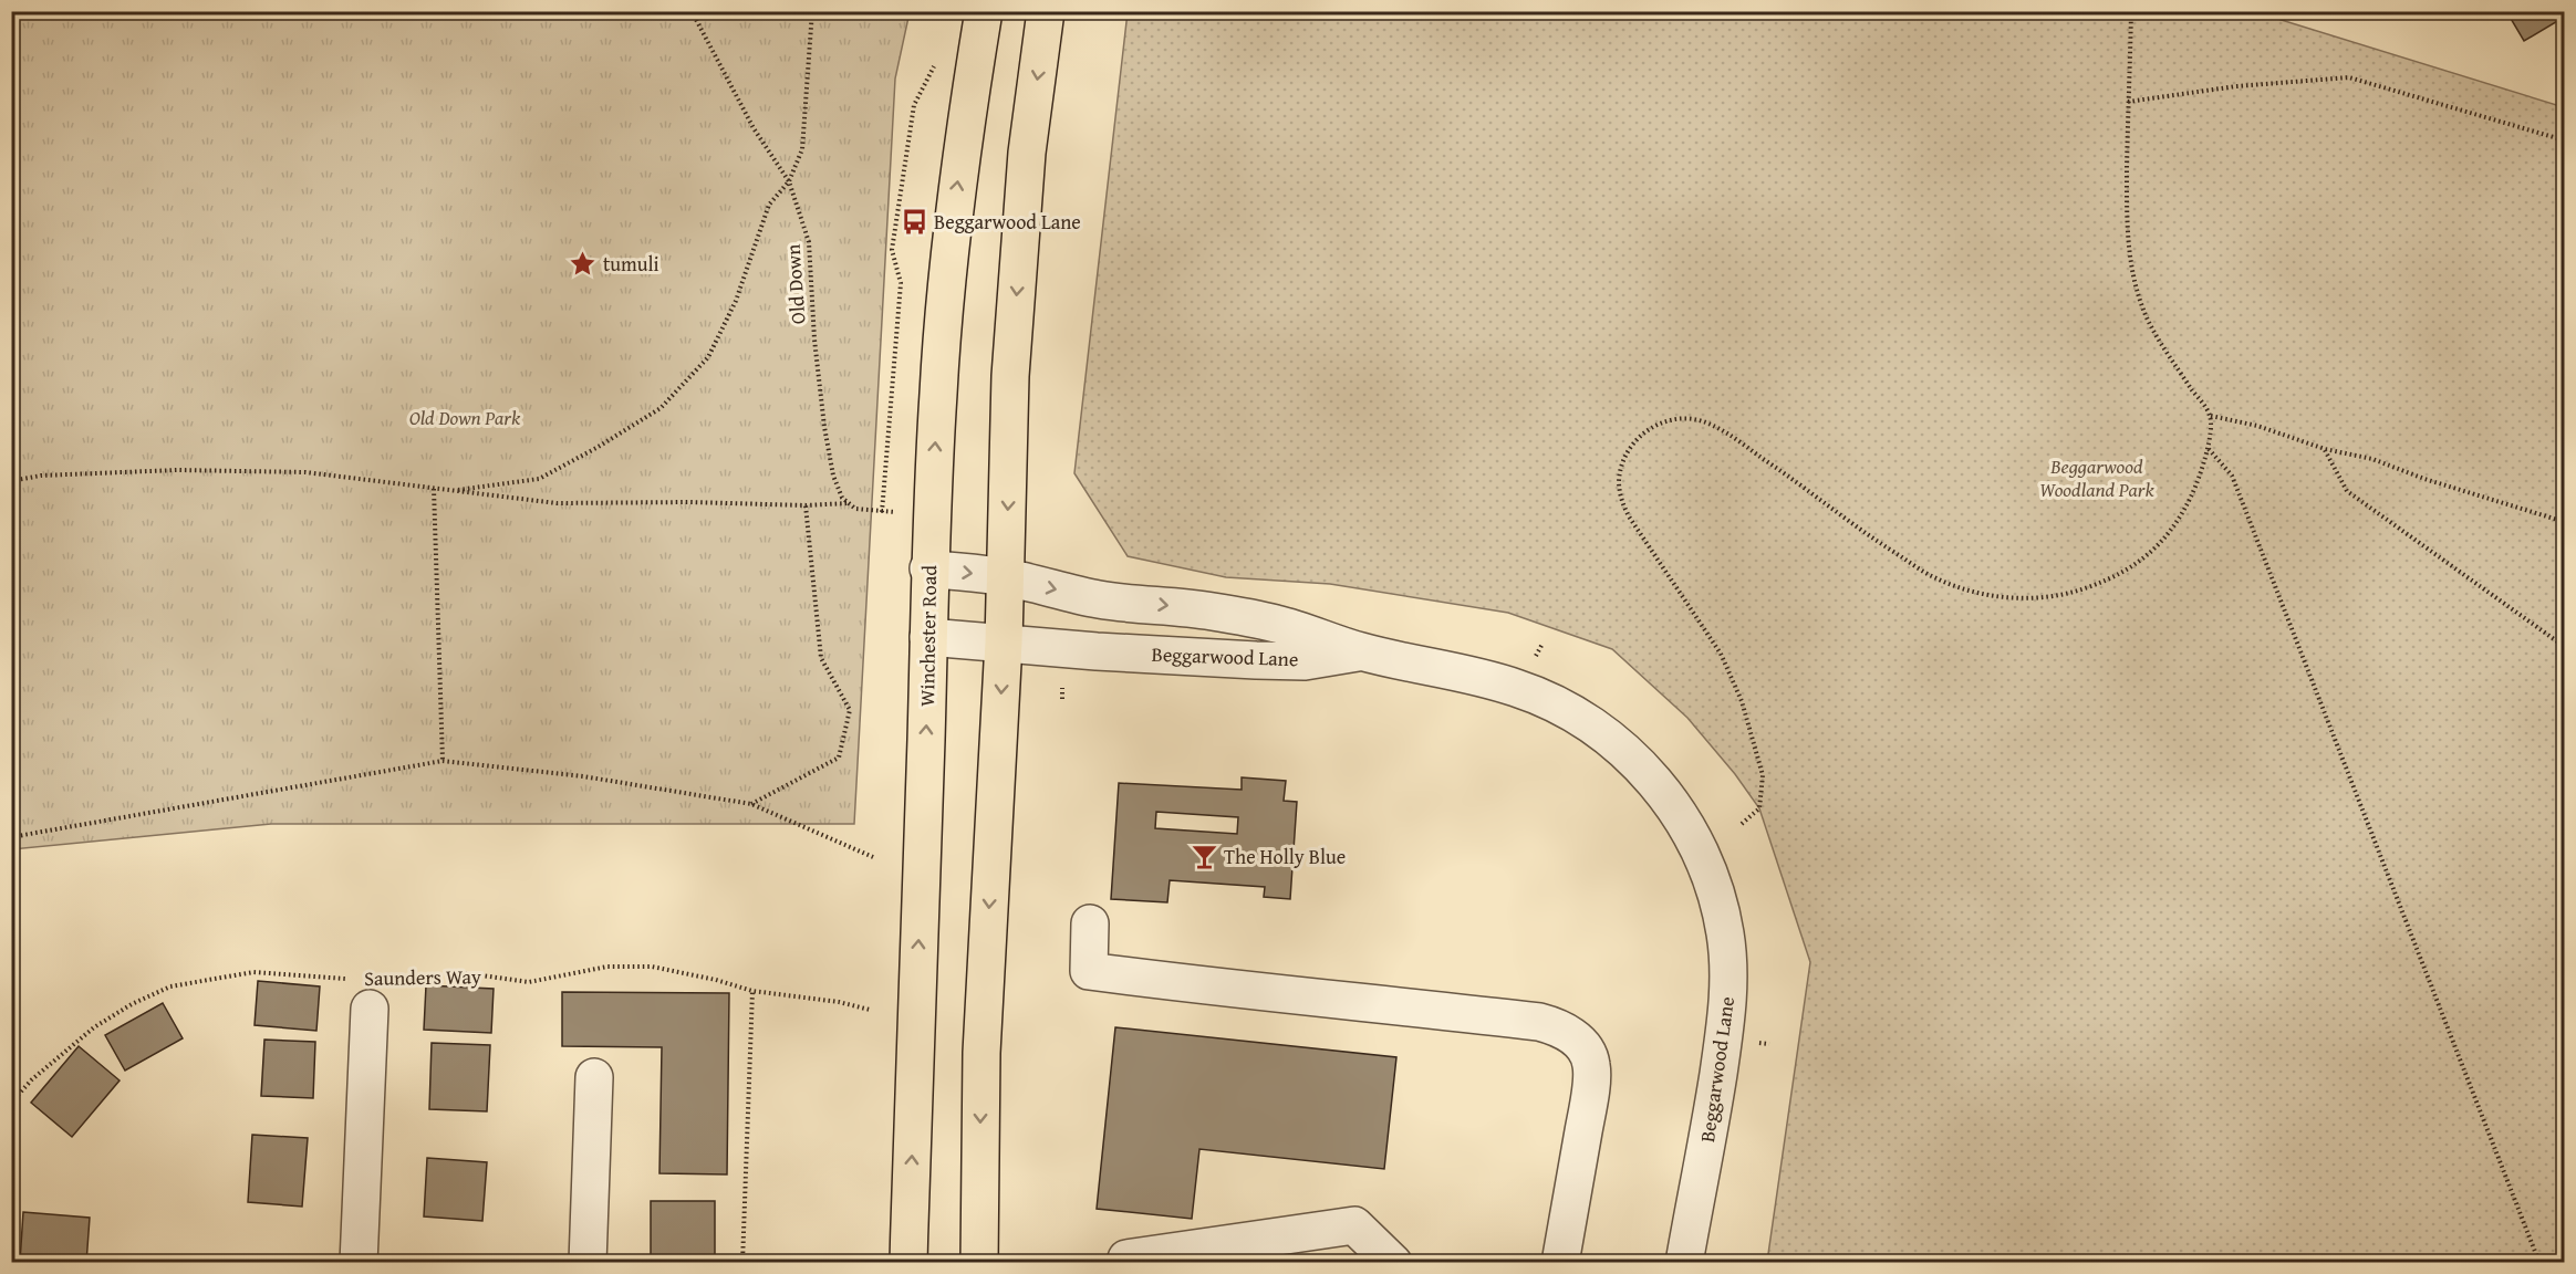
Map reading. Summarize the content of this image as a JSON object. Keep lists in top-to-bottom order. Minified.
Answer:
{"streets":{"main road":["Winchester Road"],"street":["Beggarwood Lane","Saunders Way"],"path":["Old Down"]},"crossings":[["Winchester Road","Beggarwood Lane"]],"parks":["Old Down Park","Beggarwood Woodland Park"],"places":{"bus stop":["Beggarwood Lane"],"place":["tumuli"],"bar":["The Holly Blue"]}}
